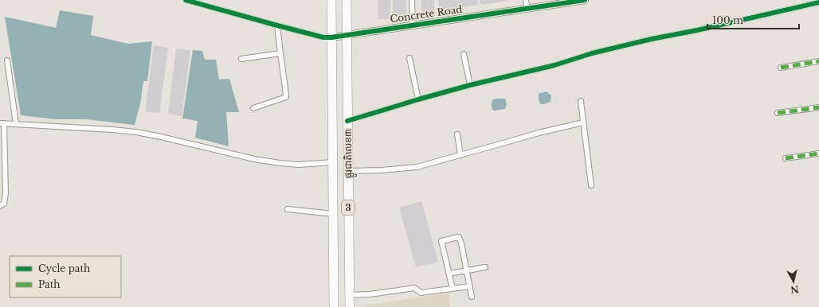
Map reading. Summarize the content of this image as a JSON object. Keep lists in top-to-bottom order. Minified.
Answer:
{"streets":{"highway":["ផ្លូវជាតិលេខ៣","3"],"street":["Concrete Road"]},"crossings":[["Concrete Road","ផ្លូវជាតិលេខ៣"]],"legend":["Cycle path","Path"],"scale_bar":"100 m","north":"bottom"}
